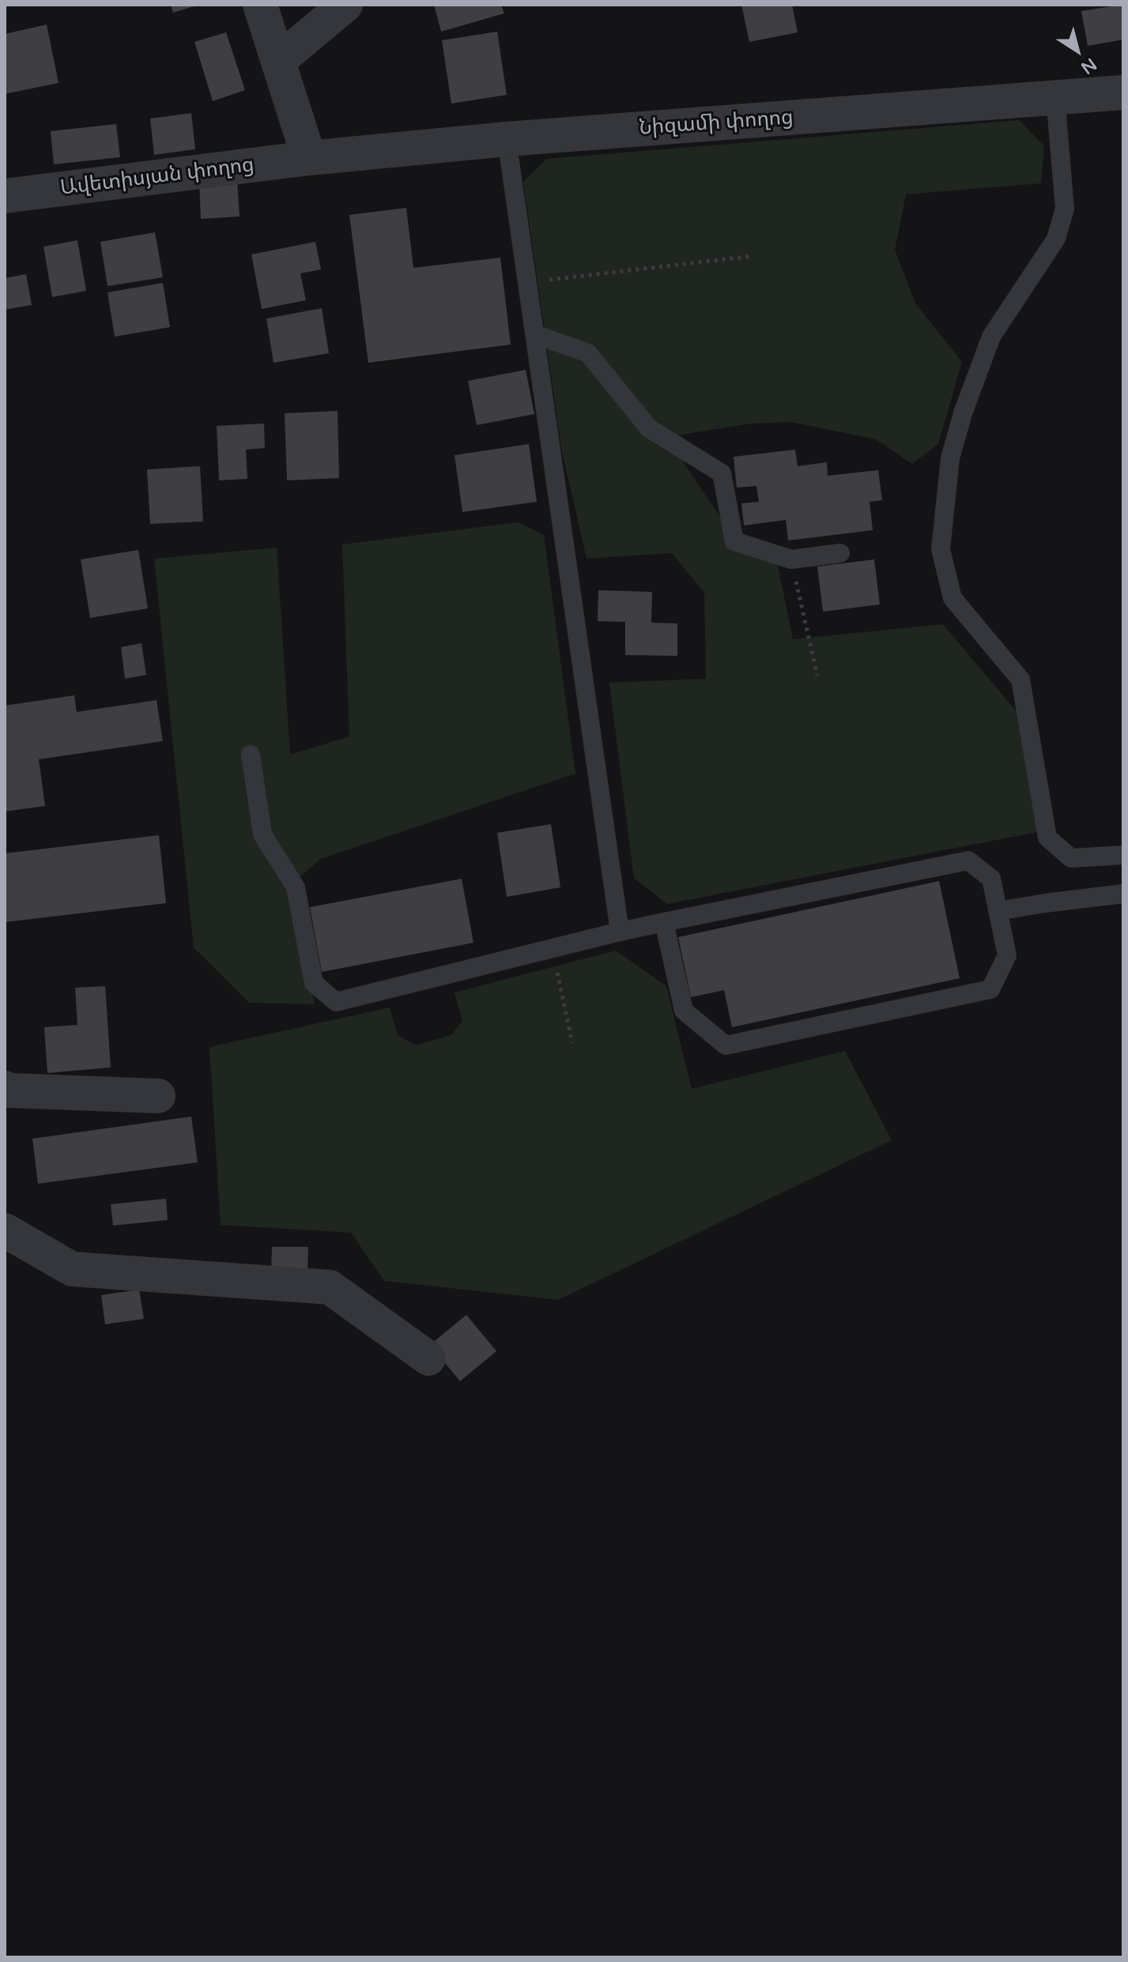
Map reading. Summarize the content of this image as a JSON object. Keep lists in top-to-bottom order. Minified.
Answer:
{"streets":{"street":["Նիզամի փողոց","Ավետիսյան փողոց"]},"crossings":[["Նիզամի փողոց","Ավետիսյան փողոց"]],"north":"bottom right"}
